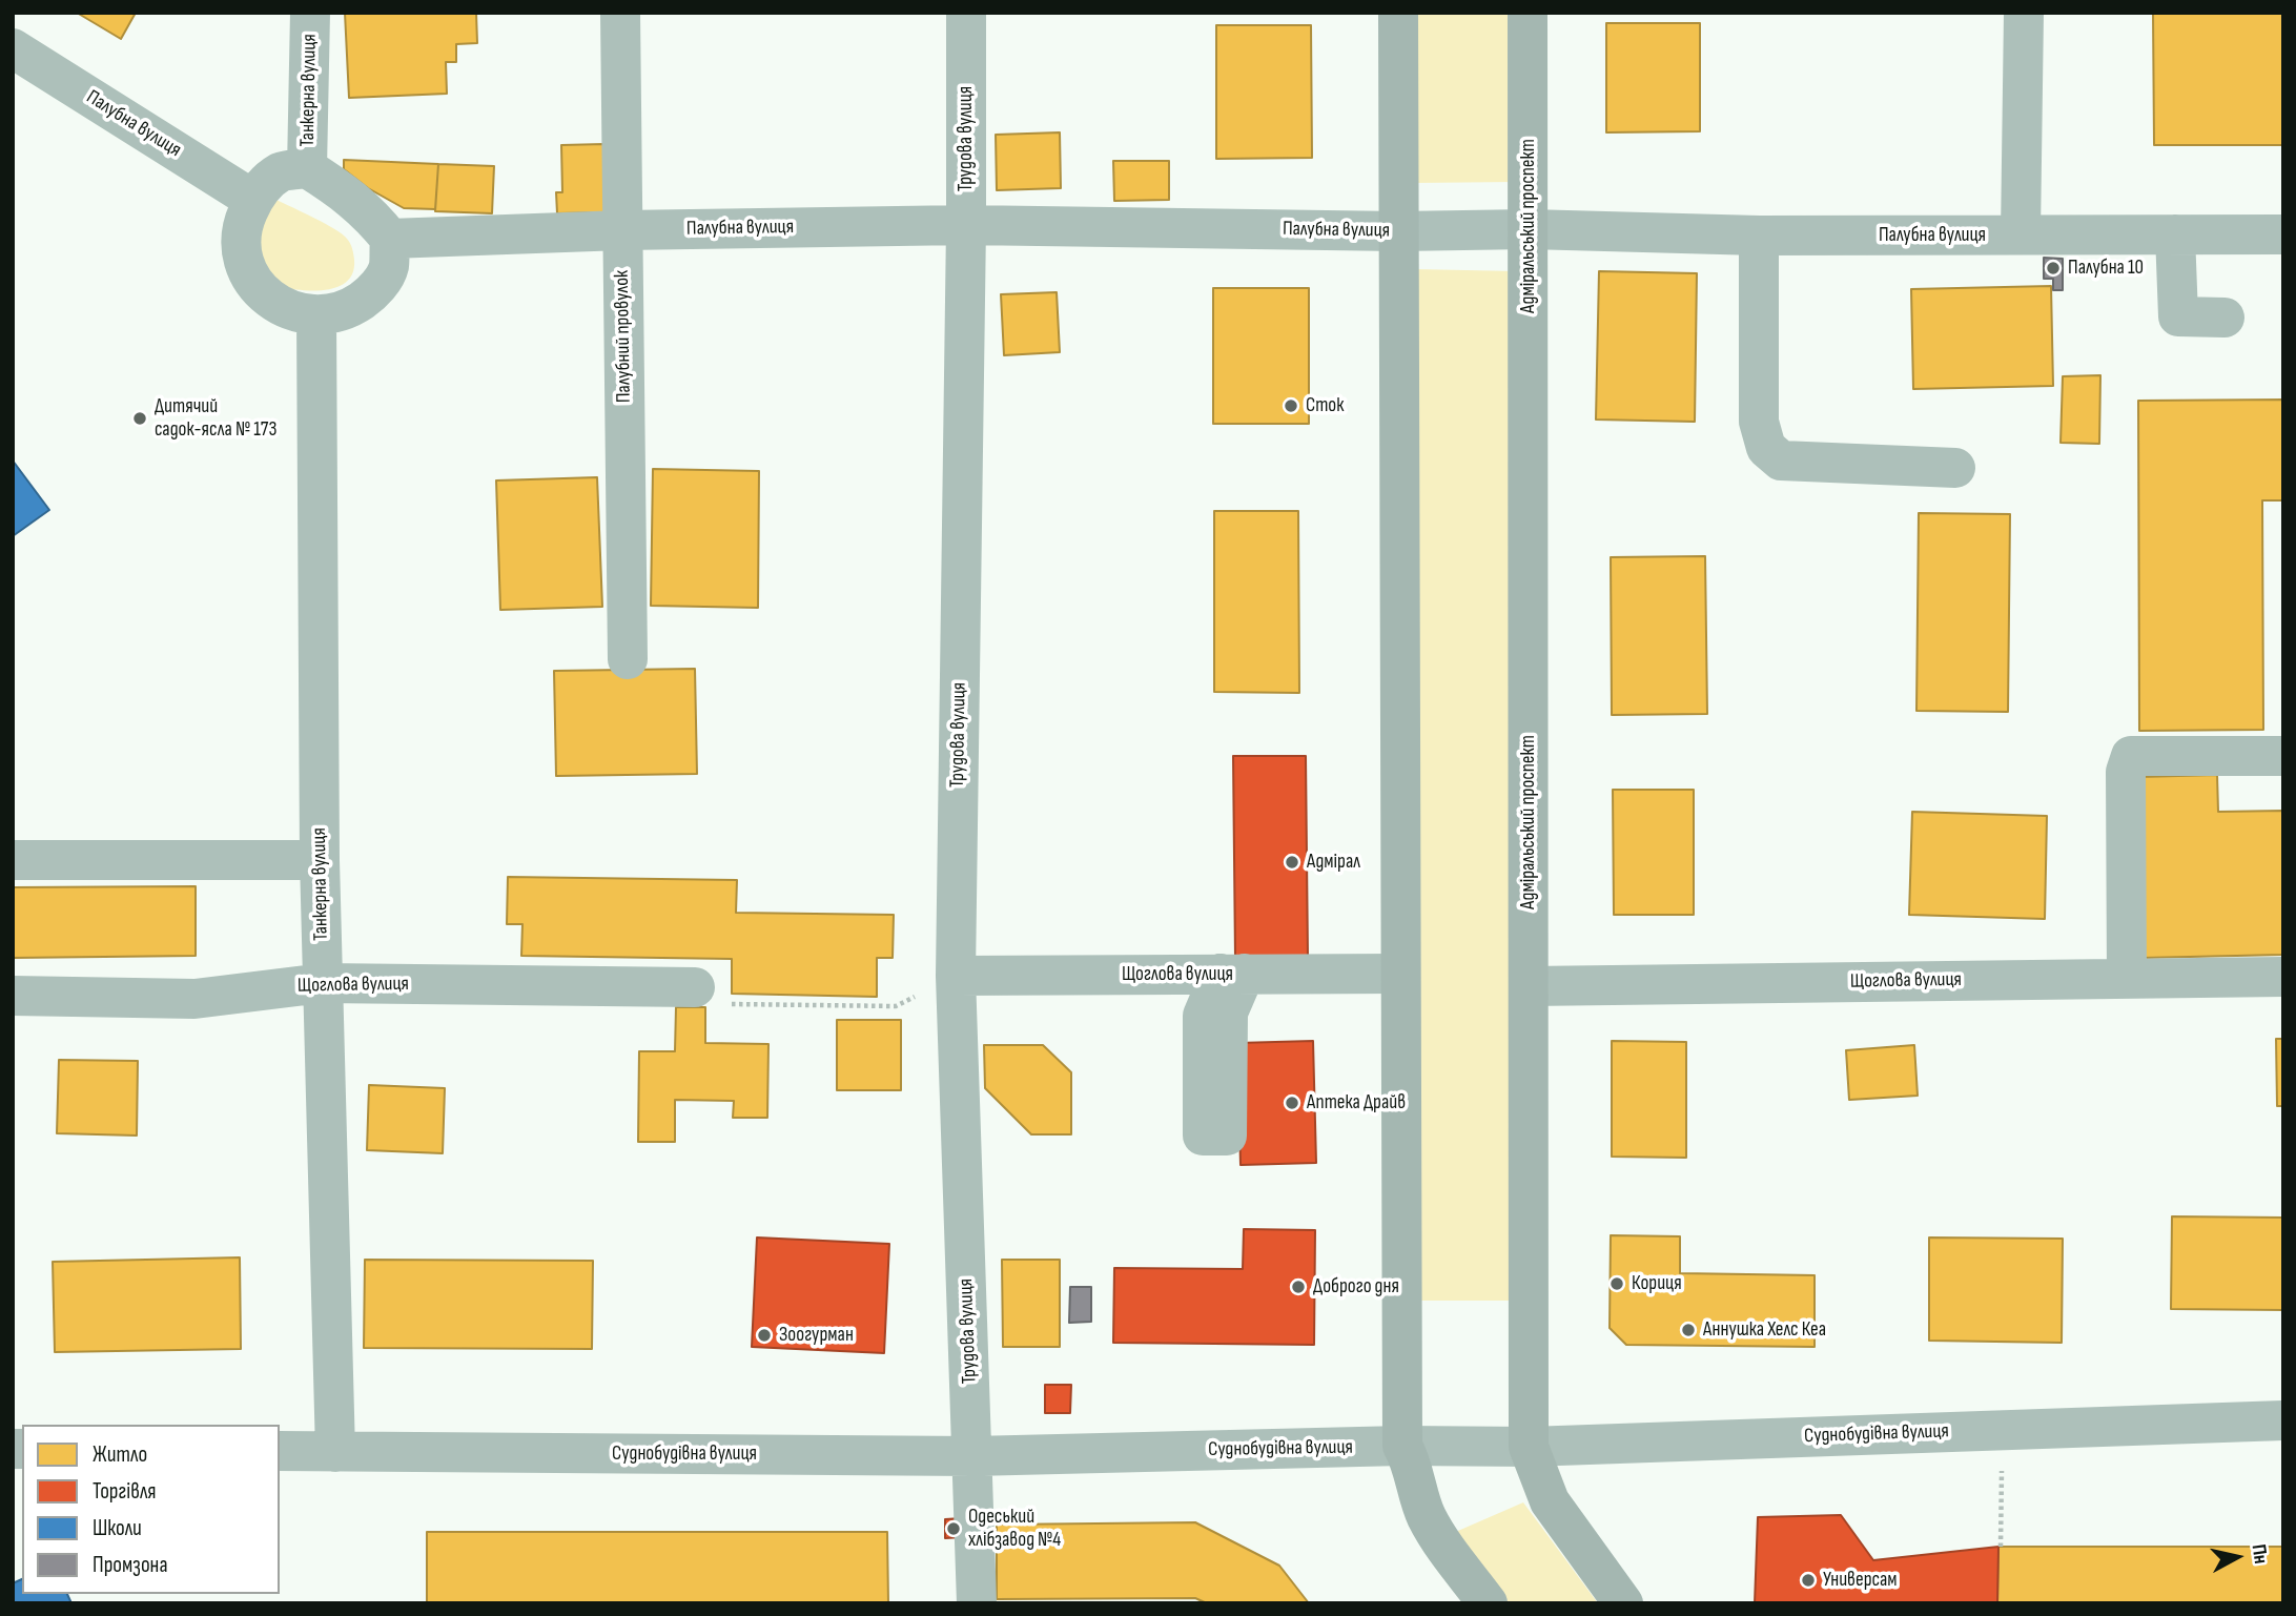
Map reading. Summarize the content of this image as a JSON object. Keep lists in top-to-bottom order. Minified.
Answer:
{"streets":{"main road":["Адміральський проспект"],"street":["Танкерна вулиця","Палубна вулиця","Трудова вулиця","Палубний провулок","Щоглова вулиця","Суднобудівна вулиця"]},"crossings":[["Танкерна вулиця","Палубна вулиця"],["Танкерна вулиця","Щоглова вулиця"],["Танкерна вулиця","Суднобудівна вулиця"],["Палубна вулиця","Трудова вулиця"],["Палубна вулиця","Адміральський проспект"],["Палубна вулиця","Палубний провулок"],["Трудова вулиця","Щоглова вулиця"],["Трудова вулиця","Суднобудівна вулиця"],["Адміральський проспект","Щоглова вулиця"],["Адміральський проспект","Суднобудівна вулиця"]],"places":["Палубна 10","Сток","Дитячий садок-ясла № 173","Адмірал","Аптека Драйв","Кориця","Доброго дня","Аннушка Хелс Кеа","Зоогурман","Одеський хлібзавод №4","Универсам"],"legend":["Житло","Торгівля","Школи","Промзона"],"north":"right"}
